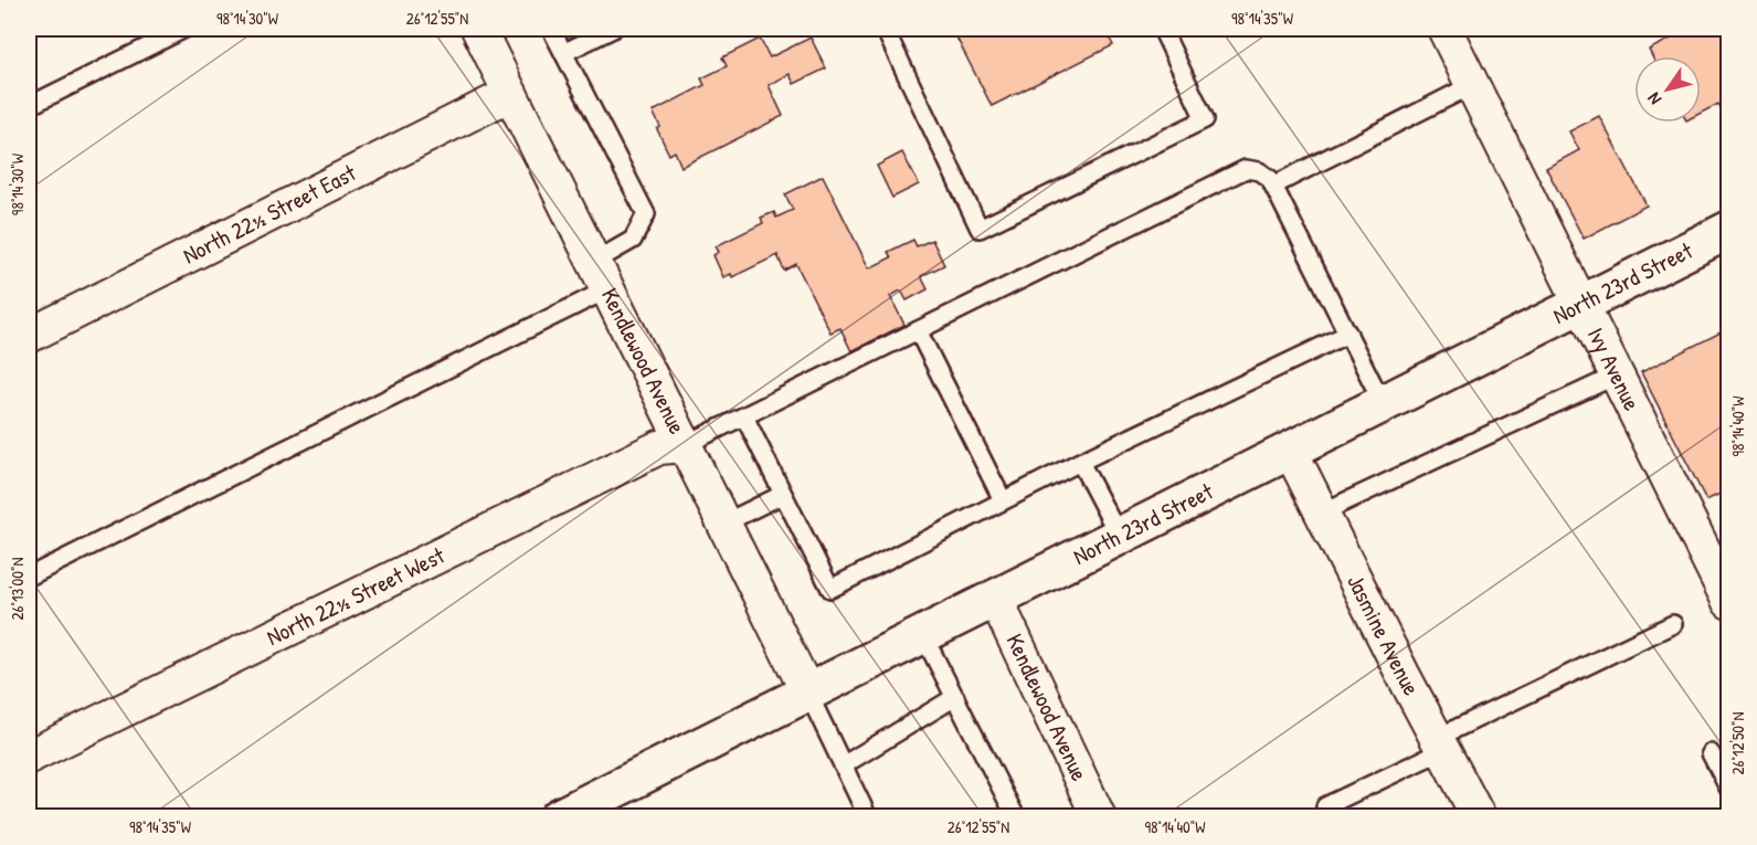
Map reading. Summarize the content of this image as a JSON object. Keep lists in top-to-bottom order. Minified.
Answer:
{"streets":{"main road":["North 23rd Street"],"street":["North 22½ Street East","Kendlewood Avenue","Ivy Avenue","North 22½ Street West","Jasmine Avenue"]},"crossings":[["North 22½ Street East","Kendlewood Avenue"],["North 23rd Street","Kendlewood Avenue"],["North 23rd Street","Ivy Avenue"],["North 23rd Street","Jasmine Avenue"],["Kendlewood Avenue","North 22½ Street West"]],"north":"bottom left","coordinates":["98°14'30\"W","26°12'55\"N","98°14'35\"W","98°14'40\"W","26°13'00\"N","26°12'50\"N"]}
